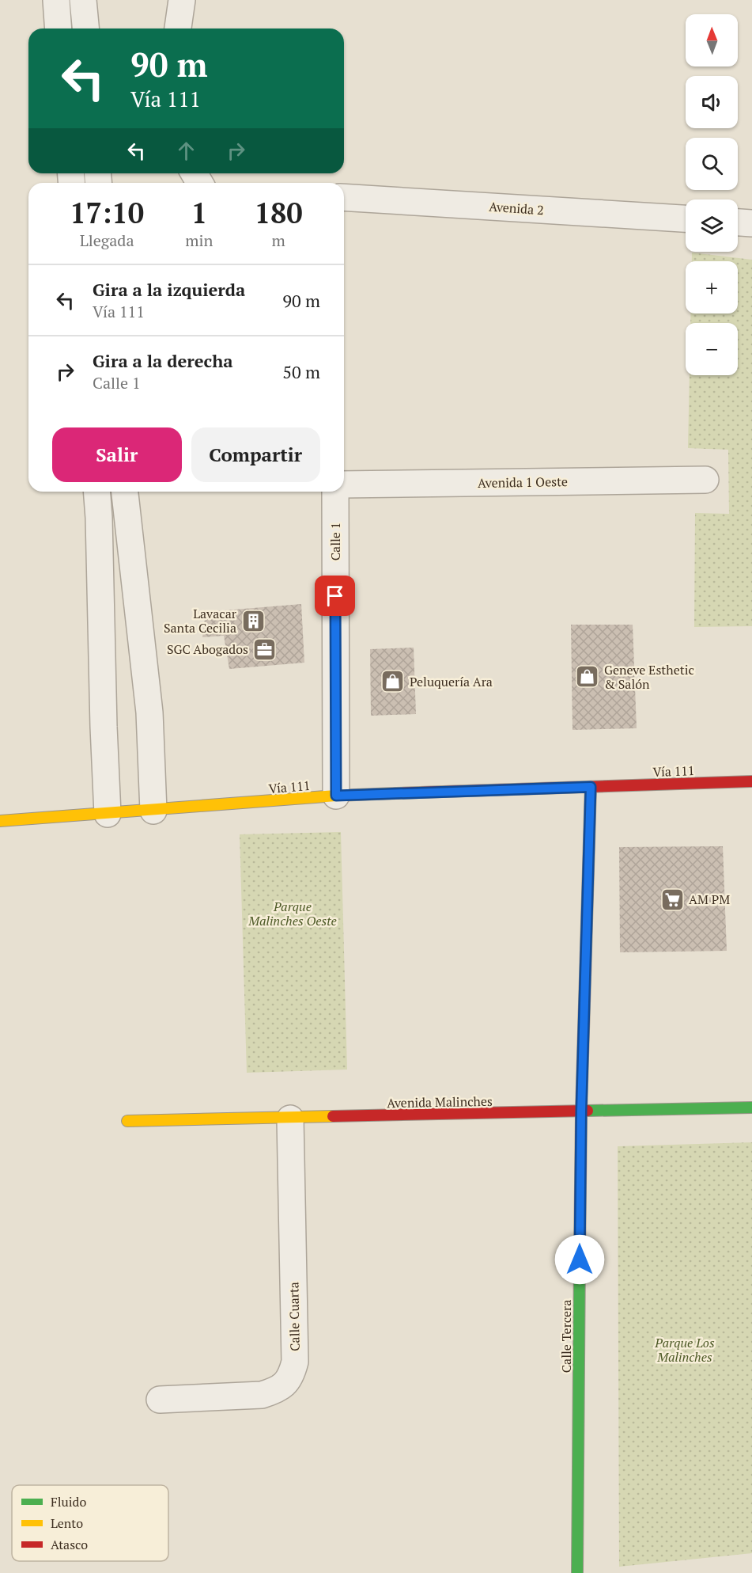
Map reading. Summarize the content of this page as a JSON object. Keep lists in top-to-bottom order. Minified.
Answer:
{"streets":{"street":["Avenida 2","Avenida 1 Oeste","Calle 1","Vía 111","Avenida Malinches","Calle Cuarta","Calle Tercera"]},"crossings":[["Calle 1","Vía 111"],["Vía 111","Calle Tercera"],["Avenida Malinches","Calle Cuarta"],["Avenida Malinches","Calle Tercera"]],"parks":["Parque Malinches Oeste","Parque Los Malinches"],"places":{"building":["Lavacar Santa Cecilia"],"office":["SGC Abogados"],"shop":["Geneve Esthetic & Salón","Peluquería Ara"],"supermarket":["AM PM"]},"legend":["Fluido","Lento","Atasco"],"north":"top","page":{"map_buttons":["+","−"],"turn":["90 m","Vía 111"],"eta":["17:10","Llegada","1","min","180","m"],"list":[{"name":"Gira a la izquierda","note":"Vía 111","value":"90 m"},{"name":"Gira a la derecha","note":"Calle 1","value":"50 m"}],"buttons":["Salir","Compartir"]}}
